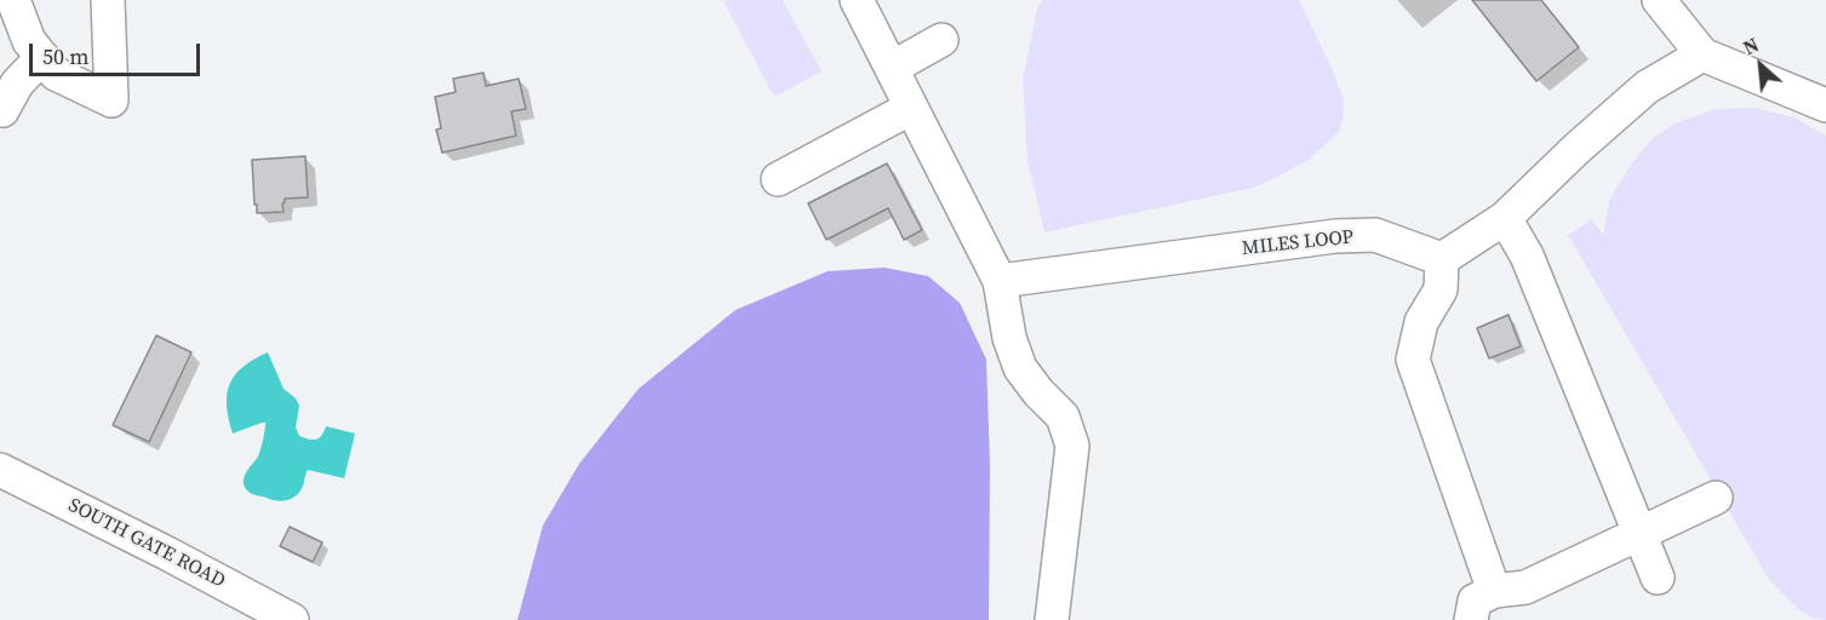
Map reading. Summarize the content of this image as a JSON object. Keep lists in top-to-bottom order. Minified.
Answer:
{"streets":{"street":["MILES LOOP","SOUTH GATE ROAD"]},"scale_bar":"50 m","north":"top left"}
